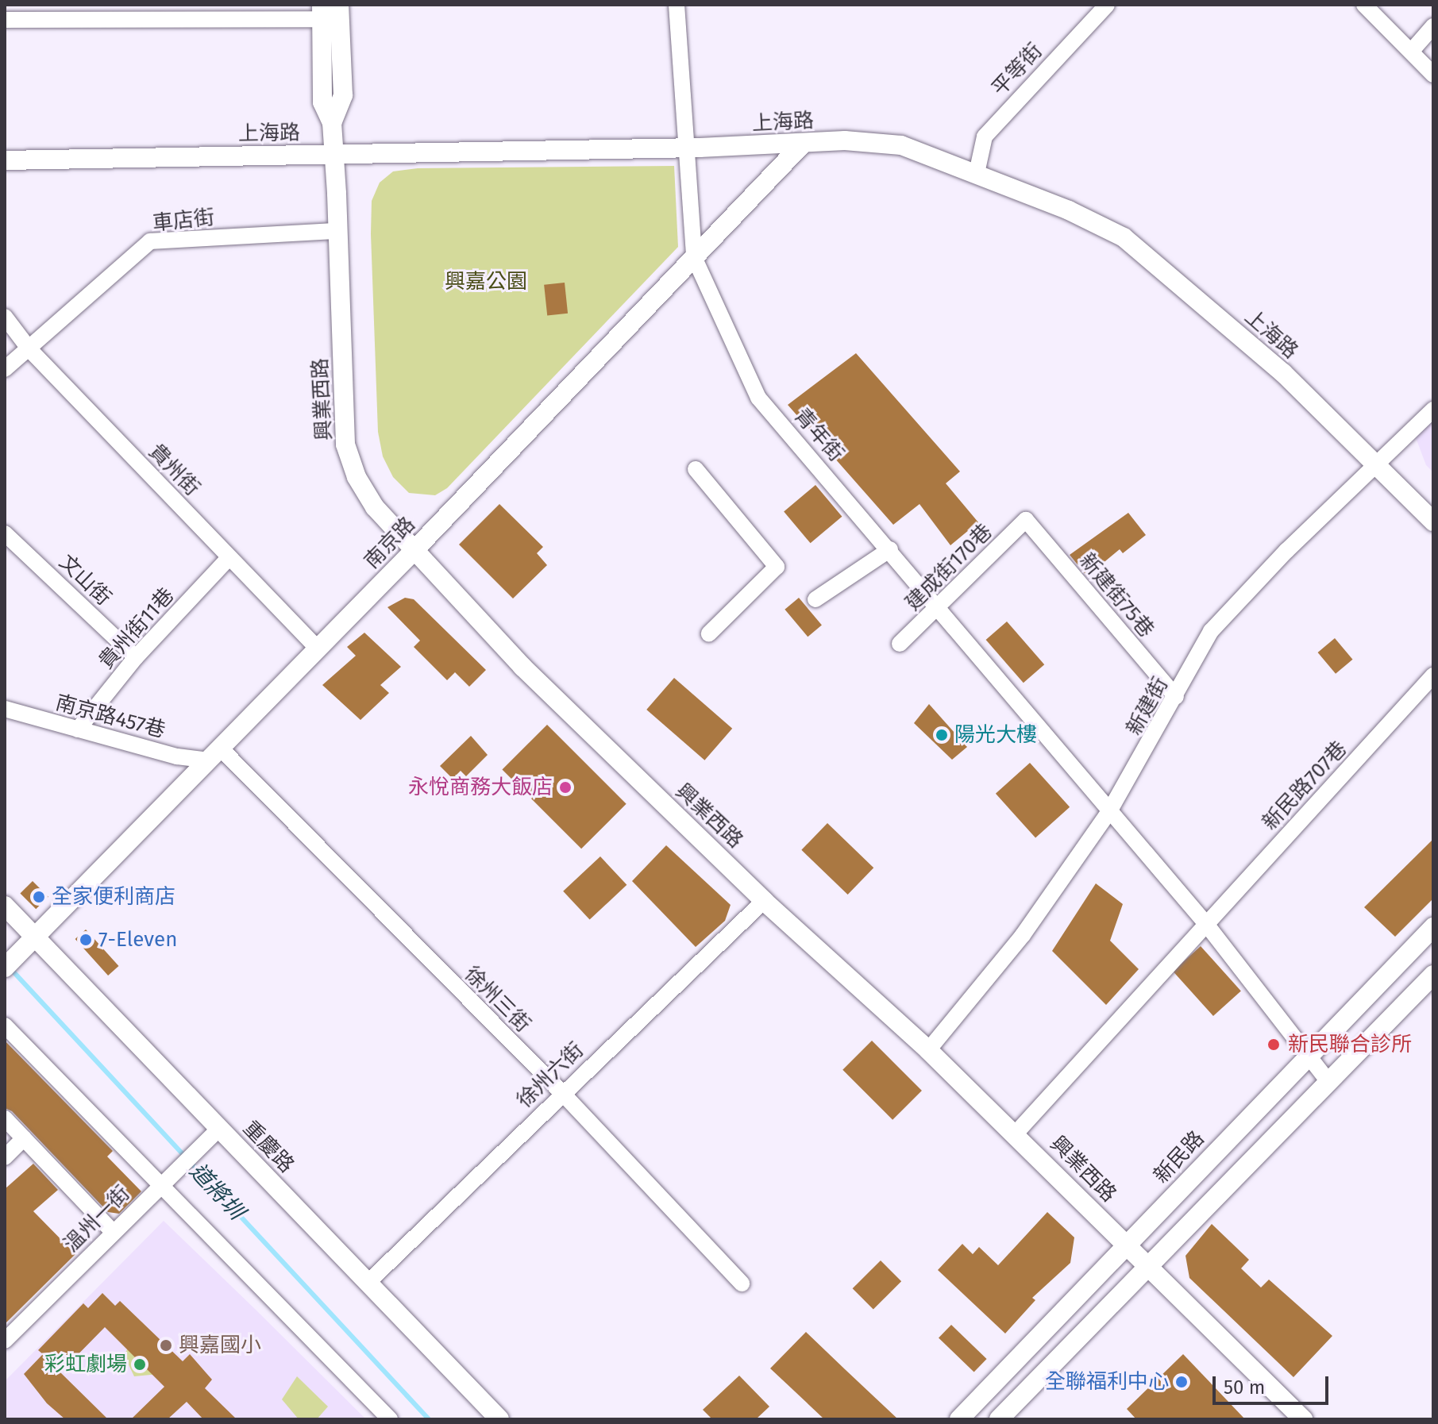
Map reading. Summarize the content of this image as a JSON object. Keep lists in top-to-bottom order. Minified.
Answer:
{"streets":{"street":["平等街","上海路","車店街","興業西路","青年街","貴州街","南京路","建成街170巷","文山街","新建街75巷","貴州街11巷","新建街","南京路457巷","新民路707巷","徐州三街","徐州六街","重慶路","新民路","溫州一街"]},"crossings":[["平等街","上海路"],["上海路","興業西路"],["上海路","青年街"],["上海路","南京路"],["上海路","新建街"],["車店街","興業西路"],["車店街","貴州街"],["興業西路","南京路"],["興業西路","新建街"],["興業西路","新民路707巷"],["興業西路","徐州六街"],["興業西路","新民路"],["青年街","南京路"],["青年街","建成街170巷"],["青年街","新建街"],["貴州街","南京路"],["貴州街","貴州街11巷"],["南京路","南京路457巷"],["南京路","徐州三街"],["南京路","重慶路"],["建成街170巷","新建街75巷"],["文山街","貴州街11巷"],["新建街75巷","新建街"],["貴州街11巷","南京路457巷"],["南京路457巷","徐州三街"],["徐州三街","徐州六街"],["徐州六街","重慶路"],["重慶路","溫州一街"]],"water":["道將圳"],"parks":["興嘉公園"],"places":["陽光大樓","永悅商務大飯店","全家便利商店","7-Eleven","新民聯合診所","興嘉國小","彩虹劇場","全聯福利中心"],"scale_bar":"50 m"}
